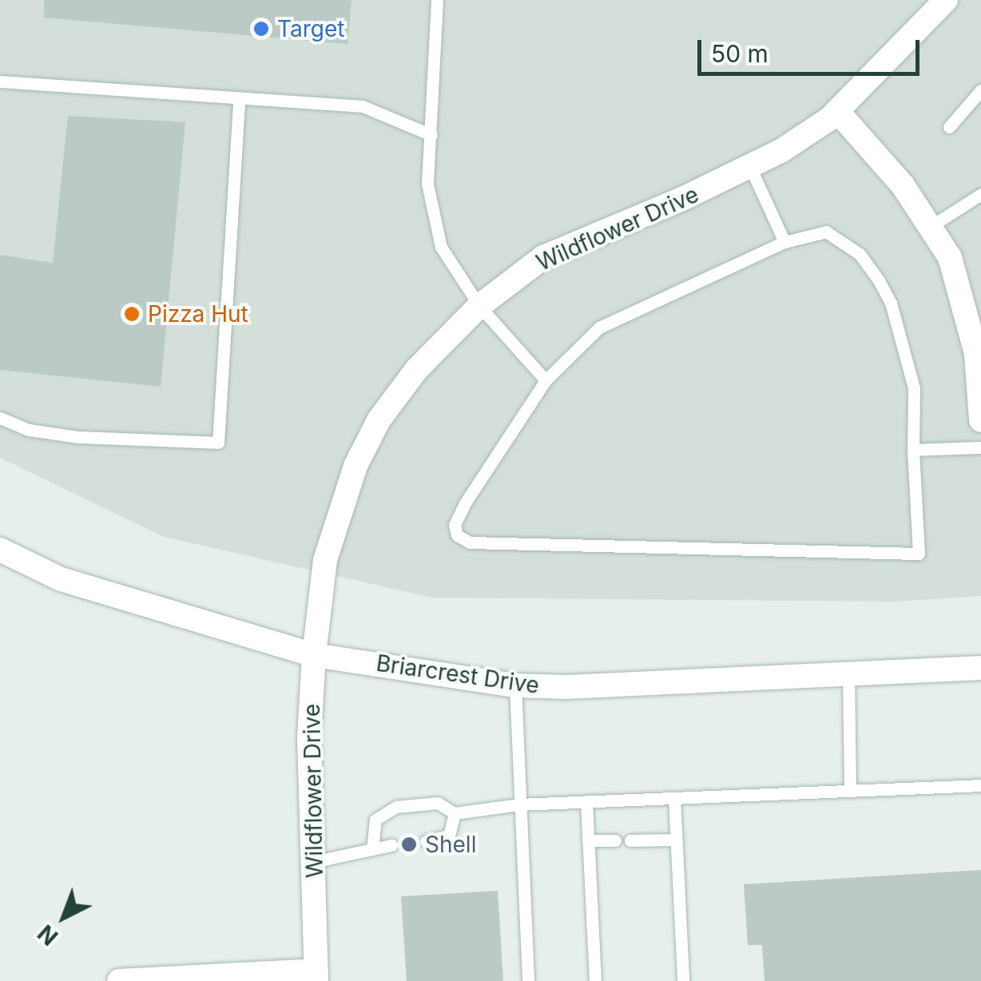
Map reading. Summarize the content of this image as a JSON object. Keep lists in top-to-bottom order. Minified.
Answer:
{"streets":{"street":["Wildflower Drive","Briarcrest Drive"]},"crossings":[["Wildflower Drive","Briarcrest Drive"]],"places":["Target","Pizza Hut","Shell"],"scale_bar":"50 m","north":"bottom left"}
